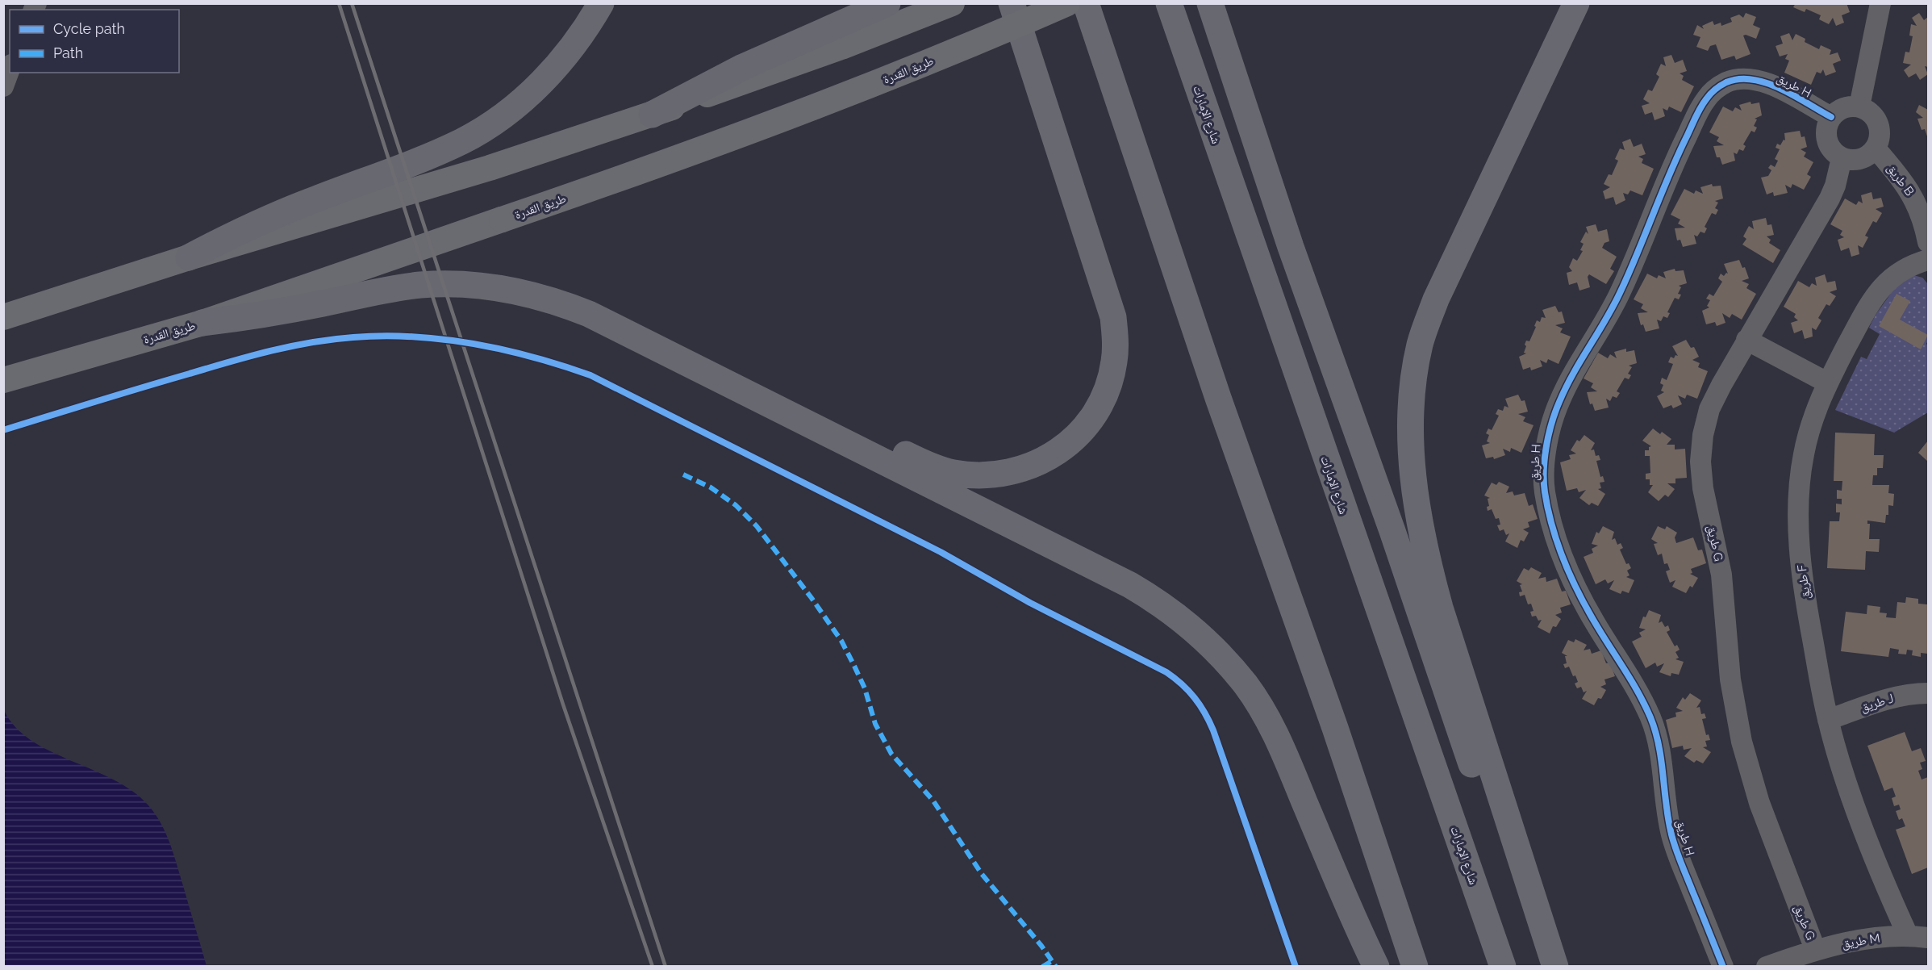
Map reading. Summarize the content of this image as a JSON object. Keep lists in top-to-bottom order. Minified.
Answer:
{"streets":{"highway":["شارع الإمارات"],"main road":["طريق القدرة"],"street":["طريق H","طريق B","طريق G","طريق F","طريق J","طريق M"]},"crossings":[["طريق H","طريق B"],["طريق H","طريق G"],["طريق B","طريق G"],["طريق G","طريق M"],["طريق F","طريق J"],["طريق F","طريق M"]],"legend":["Cycle path","Path"]}
